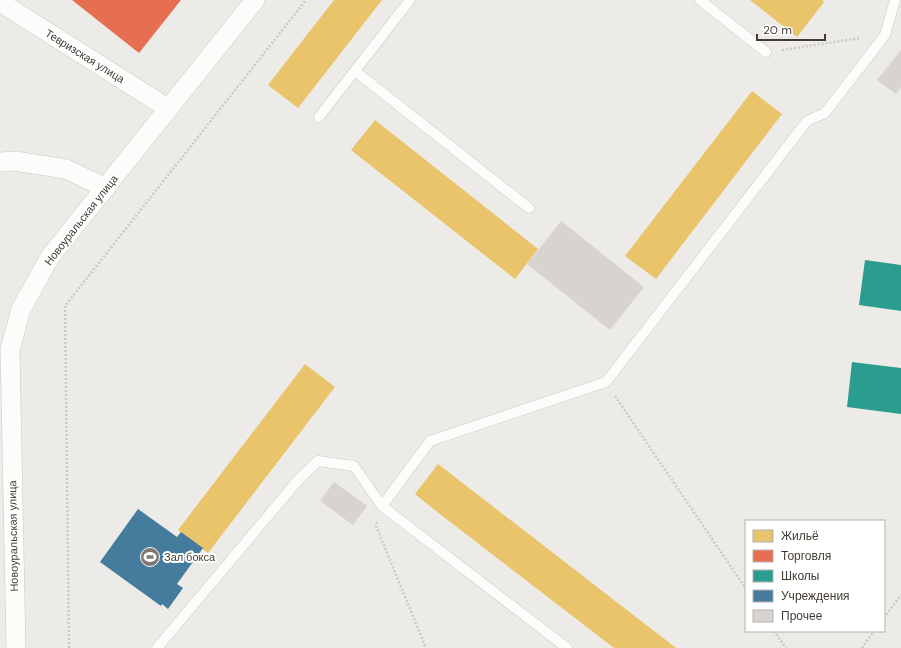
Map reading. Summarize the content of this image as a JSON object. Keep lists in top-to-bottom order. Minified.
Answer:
{"streets":{"street":["Тевризская улица","Новоуральская улица"]},"crossings":[["Тевризская улица","Новоуральская улица"]],"places":{"sports":["Зал бокса"]},"legend":["Жильё","Торговля","Школы","Учреждения","Прочее"],"scale_bar":"20 m"}
